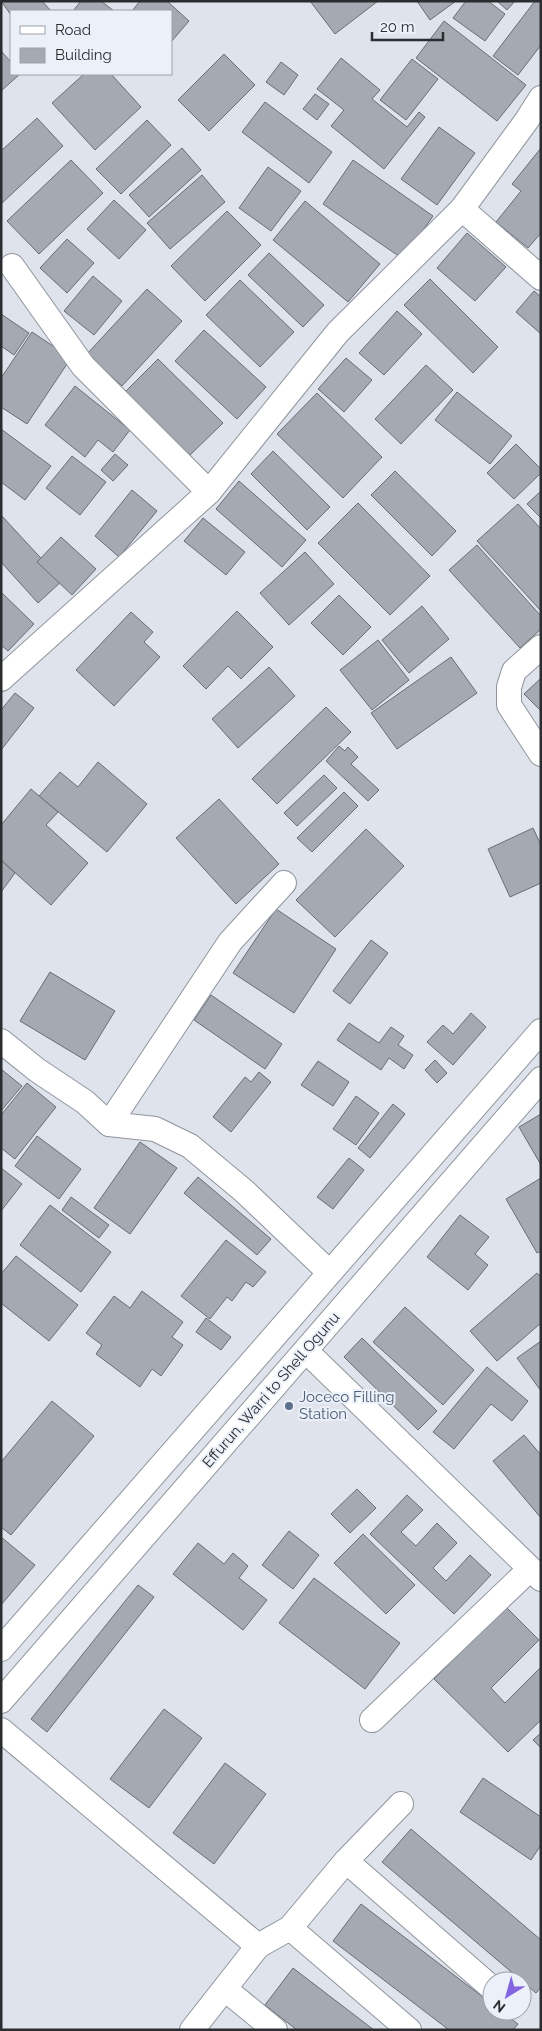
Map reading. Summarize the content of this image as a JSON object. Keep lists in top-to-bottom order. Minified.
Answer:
{"streets":{"street":["Effurun, Warri to Shell Ogunu"]},"places":["Joceco Filling Station"],"legend":["Road","Building"],"scale_bar":"20 m","north":"bottom left"}
